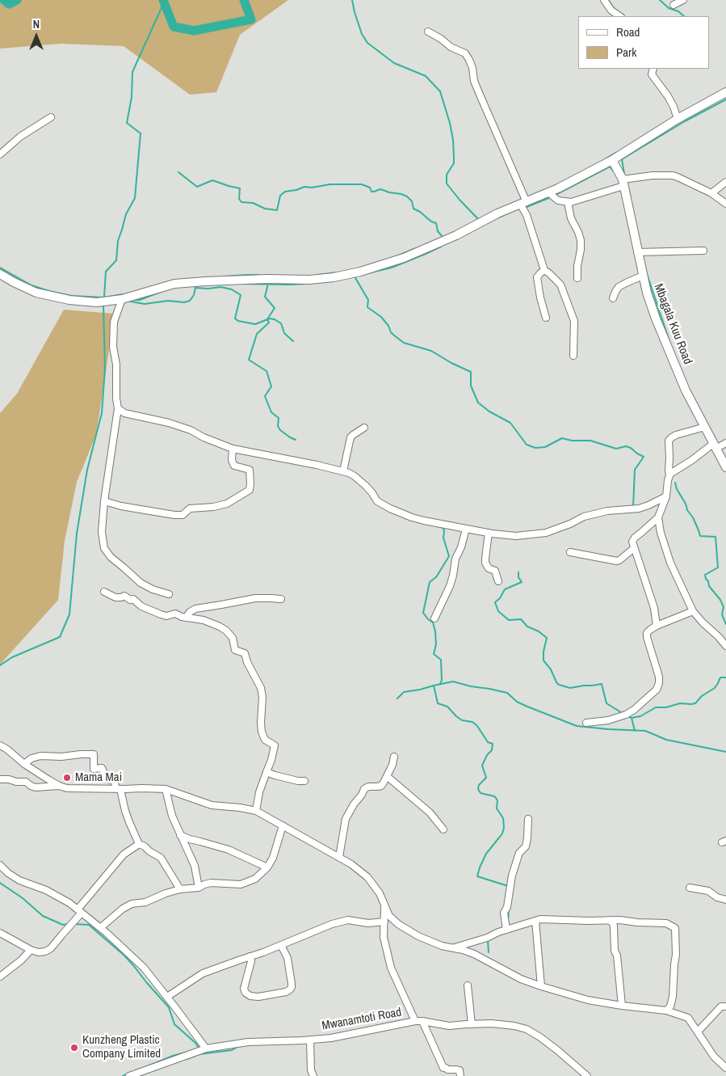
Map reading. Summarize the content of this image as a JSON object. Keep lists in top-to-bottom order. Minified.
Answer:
{"streets":{"street":["Mbagala Kuu Road","Mwanamtoti Road"]},"places":["Mama Mai","Kunzheng Plastic Company Limited"],"legend":["Road","Park"],"north":"top"}
